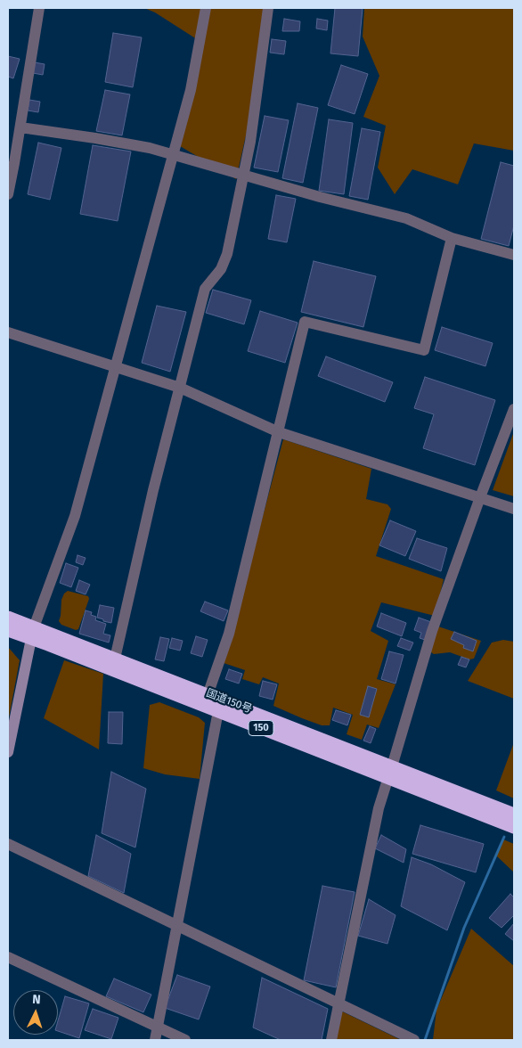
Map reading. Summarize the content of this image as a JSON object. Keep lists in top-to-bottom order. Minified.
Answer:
{"streets":{"highway":["国道150号","150"]},"north":"top"}
